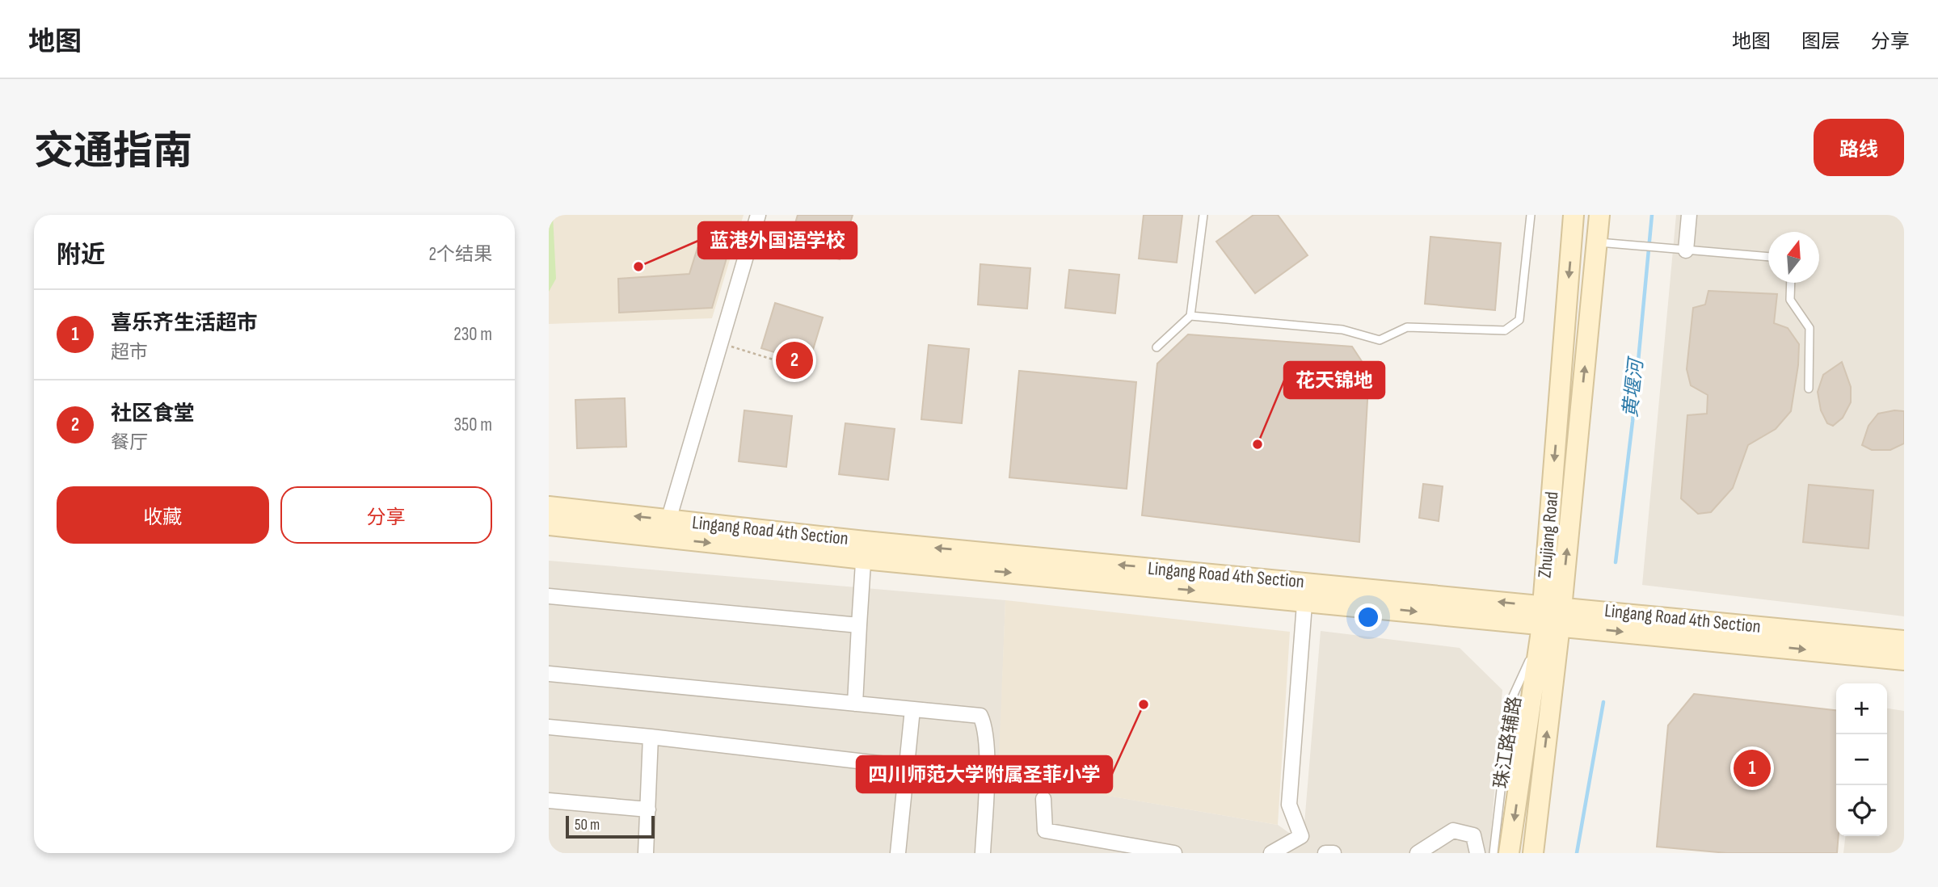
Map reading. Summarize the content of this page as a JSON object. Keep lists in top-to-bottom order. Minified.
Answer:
{"streets":{"main road":["Lingang Road 4th Section","Zhujiang Road"],"lane":["珠江路辅路"]},"crossings":[["Lingang Road 4th Section","Zhujiang Road"],["Lingang Road 4th Section","珠江路辅路"],["Zhujiang Road","珠江路辅路"]],"water":["黄堰河"],"places":["蓝港外国语学校","花天锦地","四川师范大学附属圣菲小学"],"scale_bar":"50 m","north":"top","page":{"header":"地图","nav":["地图","图层","分享"],"title":"交通指南","buttons":["路线",["收藏","分享"]],"heading":["附近","2个结果"],"list":[{"mark":"1","name":"喜乐齐生活超市","note":"超市","value":"230 m"},{"mark":"2","name":"社区食堂","note":"餐厅","value":"350 m"}],"pins":["2","1"],"map_buttons":["+","−"],"scale":"50 m"}}
